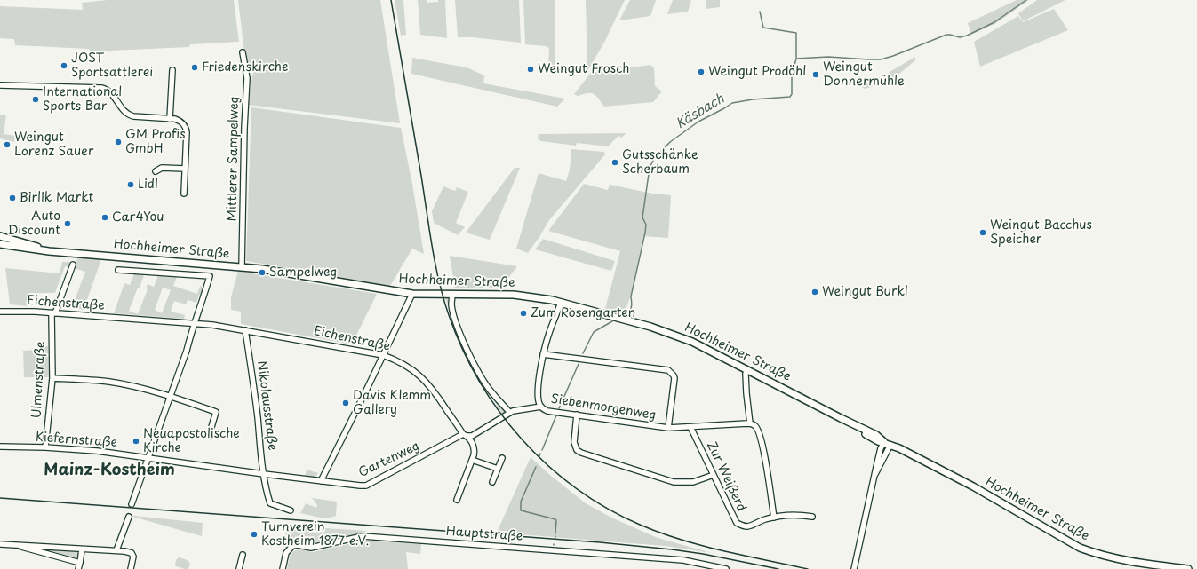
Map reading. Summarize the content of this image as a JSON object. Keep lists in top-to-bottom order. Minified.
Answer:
{"streets":{"main road":["Hochheimer Straße"],"street":["Mittlerer Sampelweg","Eichenstraße","Ulmenstraße","Nikolausstraße","Siebenmorgenweg","Kiefernstraße","Gartenweg","Zur Weißerd","Hauptstraße"]},"crossings":[["Mittlerer Sampelweg","Hochheimer Straße"],["Hochheimer Straße","Siebenmorgenweg"],["Eichenstraße","Ulmenstraße"],["Eichenstraße","Nikolausstraße"],["Eichenstraße","Gartenweg"],["Ulmenstraße","Kiefernstraße"],["Nikolausstraße","Kiefernstraße"],["Siebenmorgenweg","Gartenweg"],["Siebenmorgenweg","Zur Weißerd"],["Kiefernstraße","Gartenweg"]],"districts":["Mainz-Kostheim"],"water":["Käsbach"],"places":["JOST Sportsattlerei","Friedenskirche","Weingut Frosch","Weingut Prodöhl","Weingut Donnermühle","International Sports Bar","GM Profis GmbH","Weingut Lorenz Sauer","Gutsschänke Scherbaum","Lidl","Birlik Markt","Car4You","Auto Discount","Weingut Bacchus Speicher","Sampelweg","Weingut Burkl","Zum Rosengarten","Davis Klemm Gallery","Neuapostolische Kirche","Turnverein Kostheim 1877 e.V."]}
